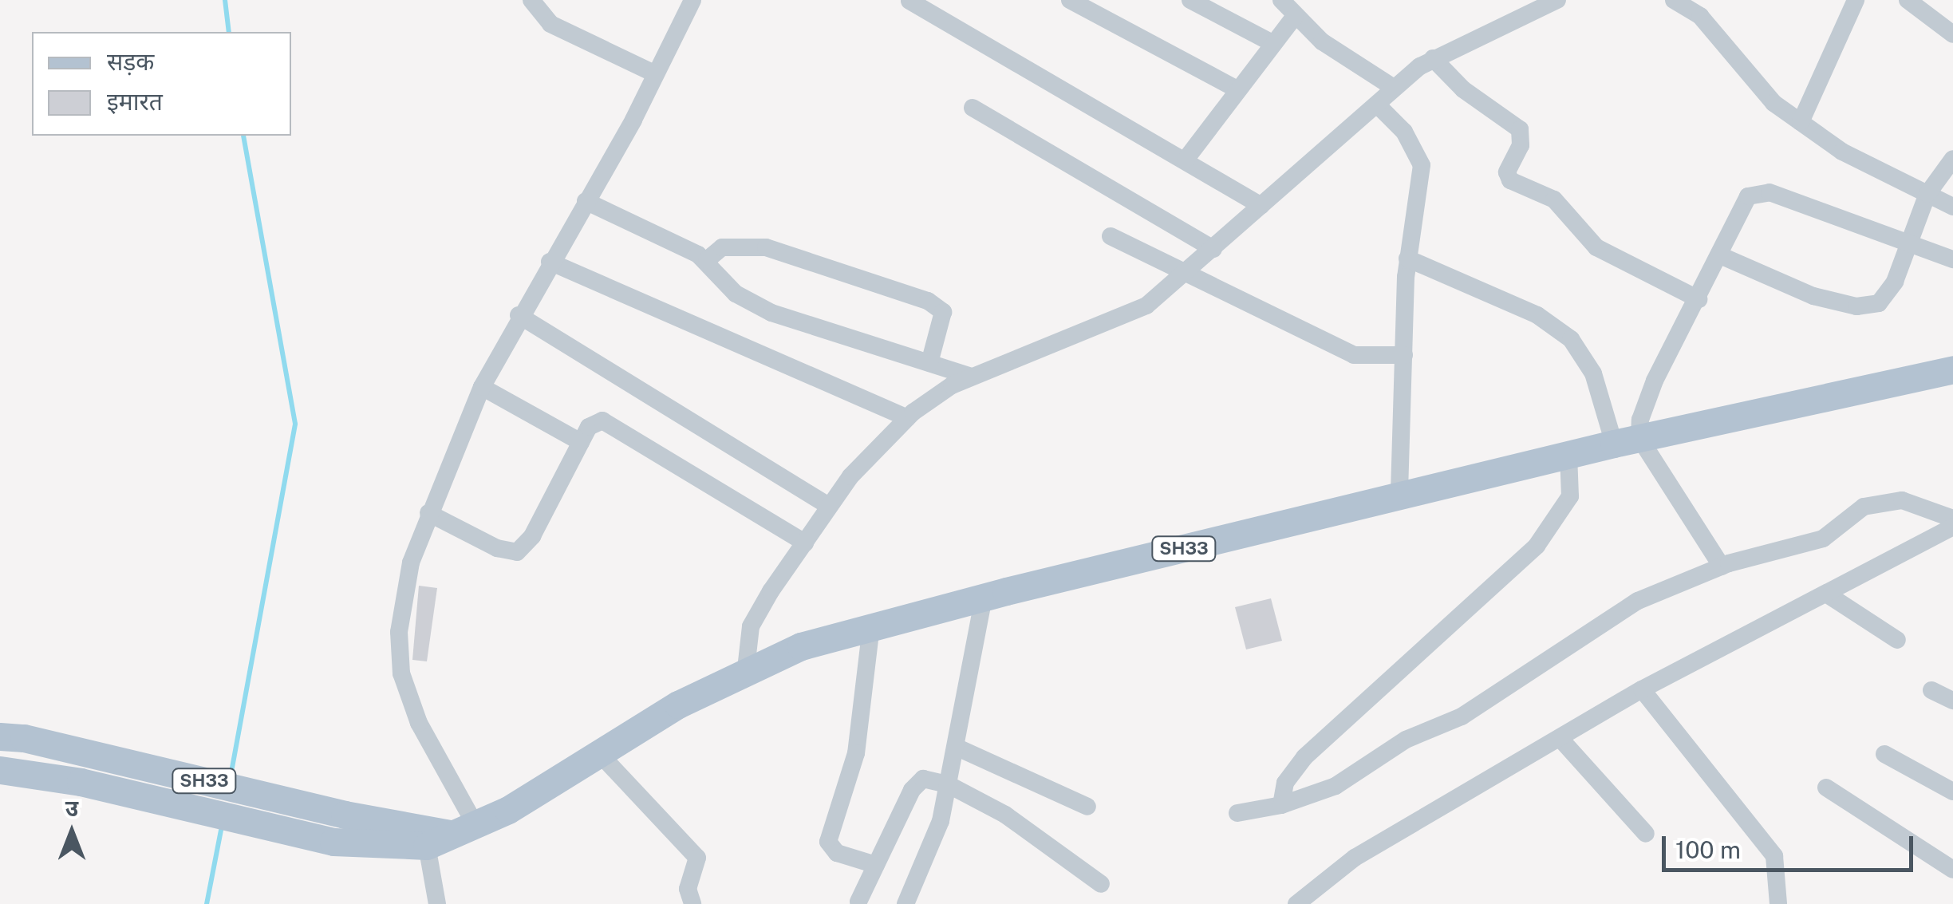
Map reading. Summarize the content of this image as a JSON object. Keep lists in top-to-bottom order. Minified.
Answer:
{"streets":{"main road":["SH33"]},"legend":["सड़क","इमारत"],"scale_bar":"100 m","north":"top"}
